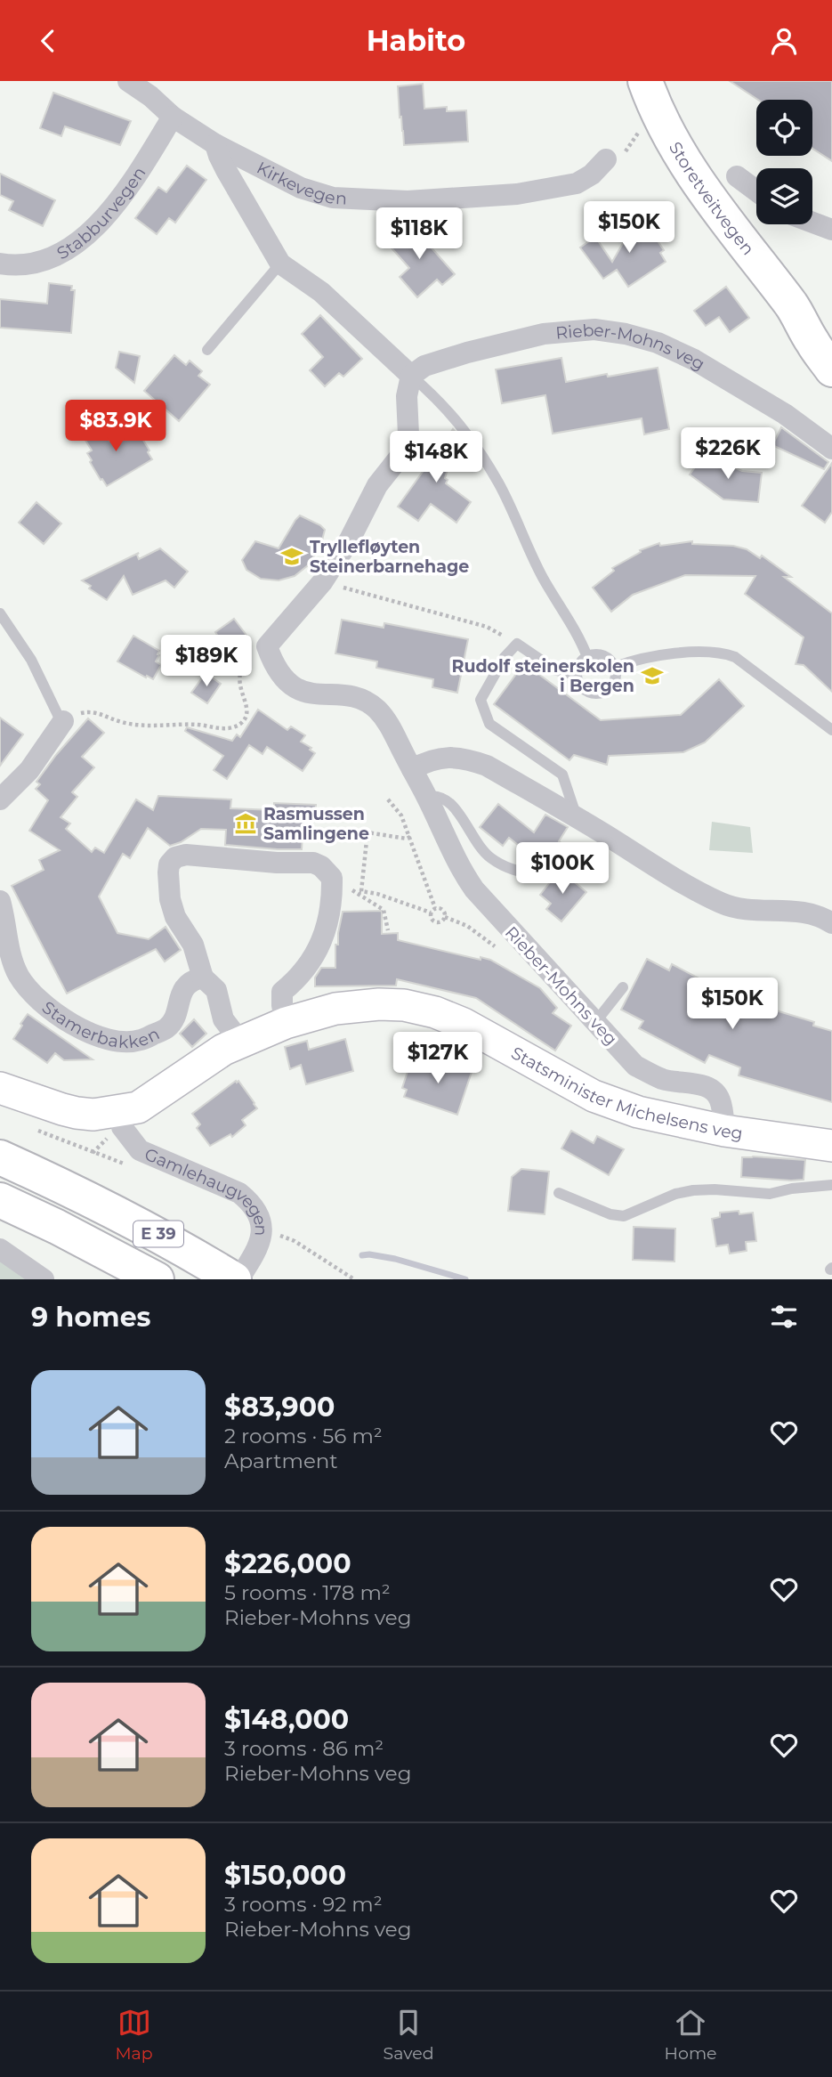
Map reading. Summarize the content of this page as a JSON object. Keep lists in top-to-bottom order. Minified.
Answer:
{"streets":{"main road":["Storetveitvegen","Statsminister Michelsens veg","E 39"],"street":["Kirkevegen","Stabburvegen","Rieber-Mohns veg","Stamerbakken","Gamlehaugvegen"]},"crossings":[["Kirkevegen","Stabburvegen"],["Rieber-Mohns veg","Statsminister Michelsens veg"],["Statsminister Michelsens veg","Gamlehaugvegen"]],"places":{"school or university":["Tryllefløyten Steinerbarnehage","Rudolf steinerskolen i Bergen"],"museum":["Rasmussen Samlingene"]},"page":{"header":"Habito","price":["$150K","$118K","$83.9K","$226K","$148K","$189K","$100K","$150K","$127K"],"heading":"9 homes","list":[{"name":"$83,900","note":"2 rooms · 56 m² · Apartment"},{"name":"$226,000","note":"5 rooms · 178 m² · Rieber-Mohns veg"},{"name":"$148,000","note":"3 rooms · 86 m² · Rieber-Mohns veg"},{"name":"$150,000","note":"3 rooms · 92 m² · Rieber-Mohns veg"}],"tabs":["Map","Saved","Home"]}}
